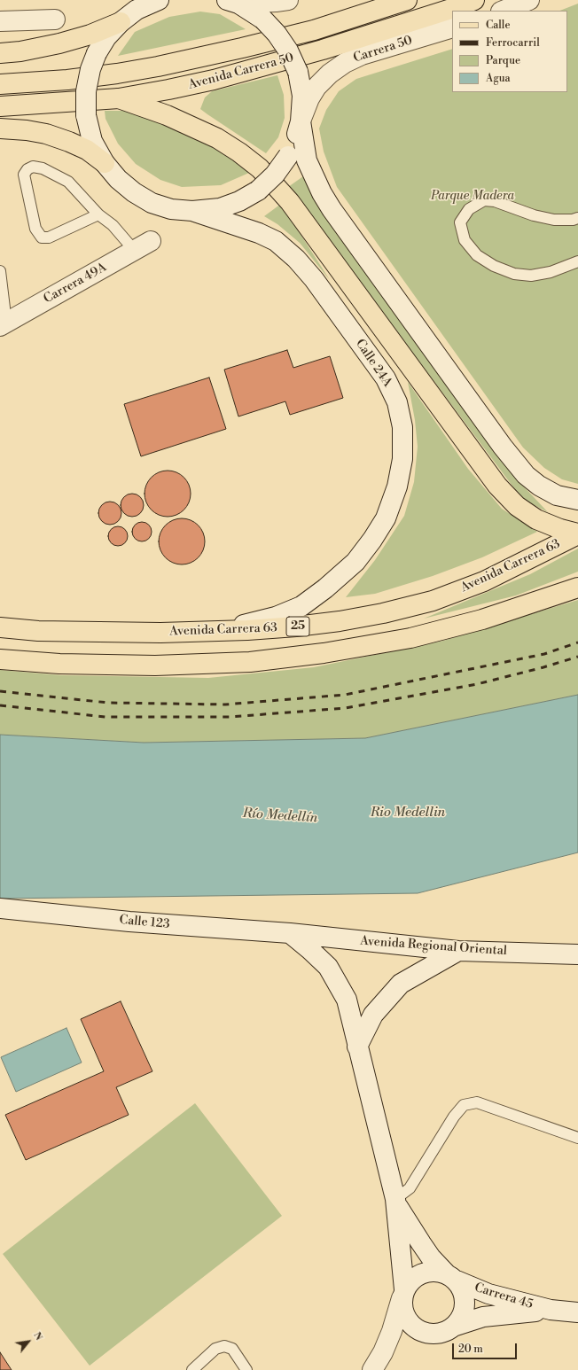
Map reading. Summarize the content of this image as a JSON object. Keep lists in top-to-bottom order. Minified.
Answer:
{"streets":{"main road":["Carrera 50","Avenida Carrera 50","Carrera 49A","Calle 24A","Avenida Carrera 63","25","Calle 123","Avenida Regional Oriental","Carrera 45"]},"crossings":[["Calle 24A","Avenida Carrera 63"],["Calle 123","Avenida Regional Oriental"]],"water":["Rio Medellin","Río Medellín"],"parks":["Parque Madera"],"legend":["Calle","Ferrocarril","Parque","Agua"],"scale_bar":"20 m","north":"top right"}
